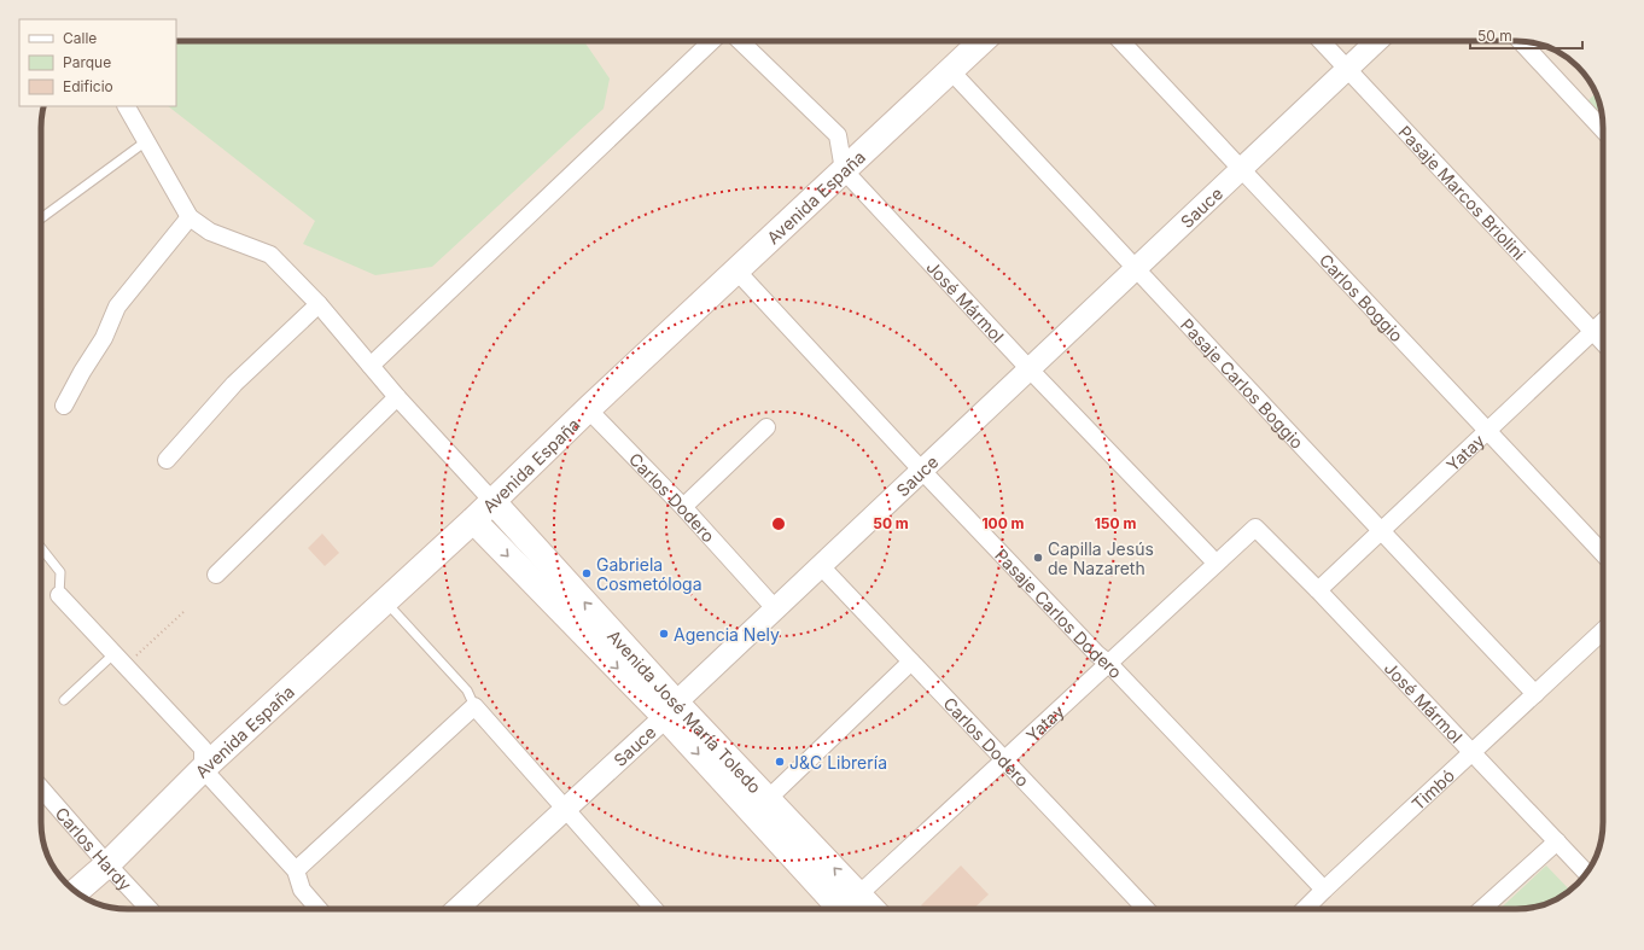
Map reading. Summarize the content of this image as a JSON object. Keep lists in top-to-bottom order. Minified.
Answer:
{"streets":{"main road":["Avenida España","Avenida José María Toledo"],"street":["Pasaje Marcos Briolini","Sauce","Carlos Boggio","José Mármol","Pasaje Carlos Boggio","Yatay","Carlos Dodero","Pasaje Carlos Dodero","Timbó","Carlos Hardy"]},"crossings":[["Pasaje Marcos Briolini","Sauce"],["Pasaje Marcos Briolini","Yatay"],["Avenida España","José Mármol"],["Avenida España","Pasaje Carlos Boggio"],["Avenida España","Carlos Dodero"],["Avenida España","Pasaje Carlos Dodero"],["Avenida España","Avenida José María Toledo"],["Avenida España","Carlos Hardy"],["Sauce","Carlos Boggio"],["Sauce","José Mármol"],["Sauce","Pasaje Carlos Boggio"],["Sauce","Carlos Dodero"],["Sauce","Pasaje Carlos Dodero"],["Sauce","Avenida José María Toledo"],["Carlos Boggio","Yatay"],["José Mármol","Yatay"],["José Mármol","Timbó"],["Pasaje Carlos Boggio","Yatay"],["Pasaje Carlos Boggio","Timbó"],["Yatay","Carlos Dodero"],["Yatay","Pasaje Carlos Dodero"],["Pasaje Carlos Dodero","Timbó"]],"places":["Capilla Jesús de Nazareth","Gabriela Cosmetóloga","Agencia Nely","J&C Librería"],"legend":["Calle","Parque","Edificio"],"scale_bar":"50 m","rings":["50 m","100 m","150 m"]}
